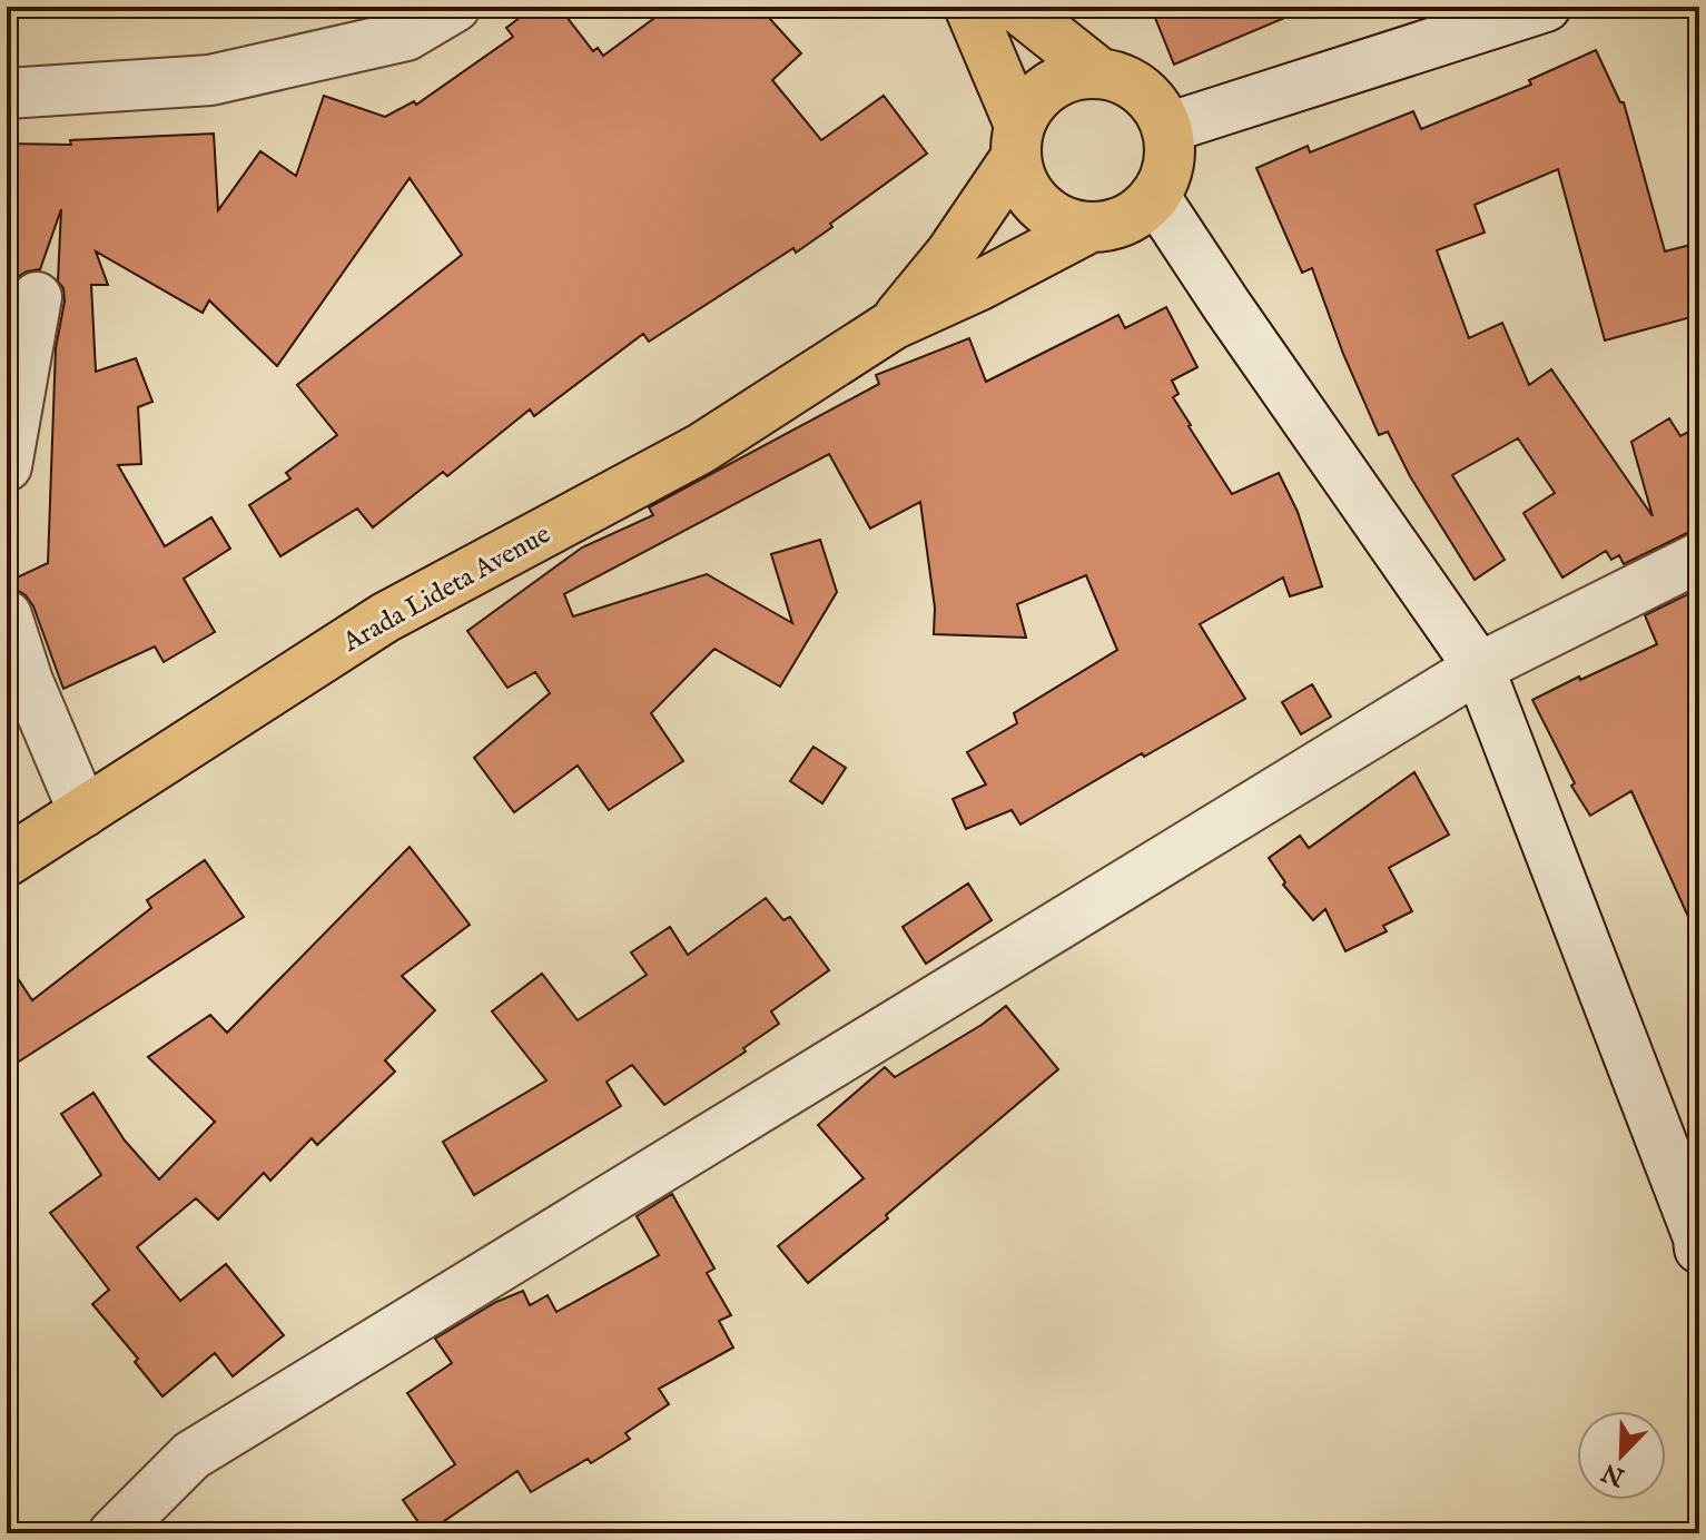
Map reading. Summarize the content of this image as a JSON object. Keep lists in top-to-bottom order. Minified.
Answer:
{"streets":{"highway":["Arada Lideta Avenue"]},"north":"bottom left"}
